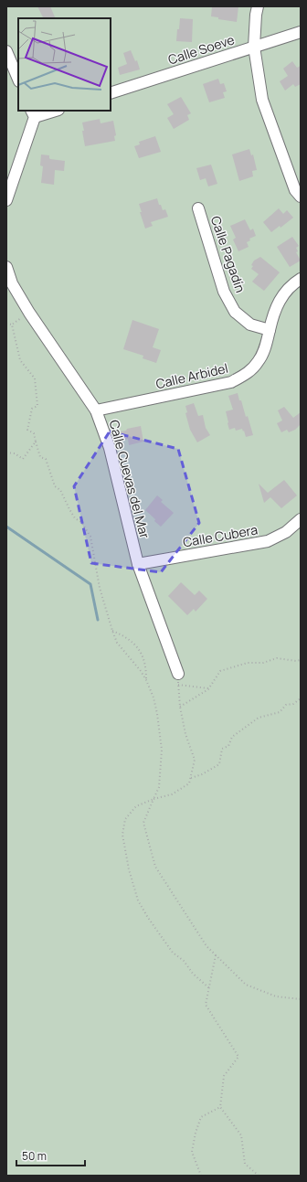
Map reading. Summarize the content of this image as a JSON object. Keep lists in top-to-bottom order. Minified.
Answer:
{"streets":{"street":["Calle Soeve","Calle Pagadín","Calle Arbidel","Calle Cuevas del Mar","Calle Cubera"]},"crossings":[["Calle Pagadín","Calle Arbidel"],["Calle Arbidel","Calle Cuevas del Mar"],["Calle Cuevas del Mar","Calle Cubera"]],"scale_bar":"50 m"}
